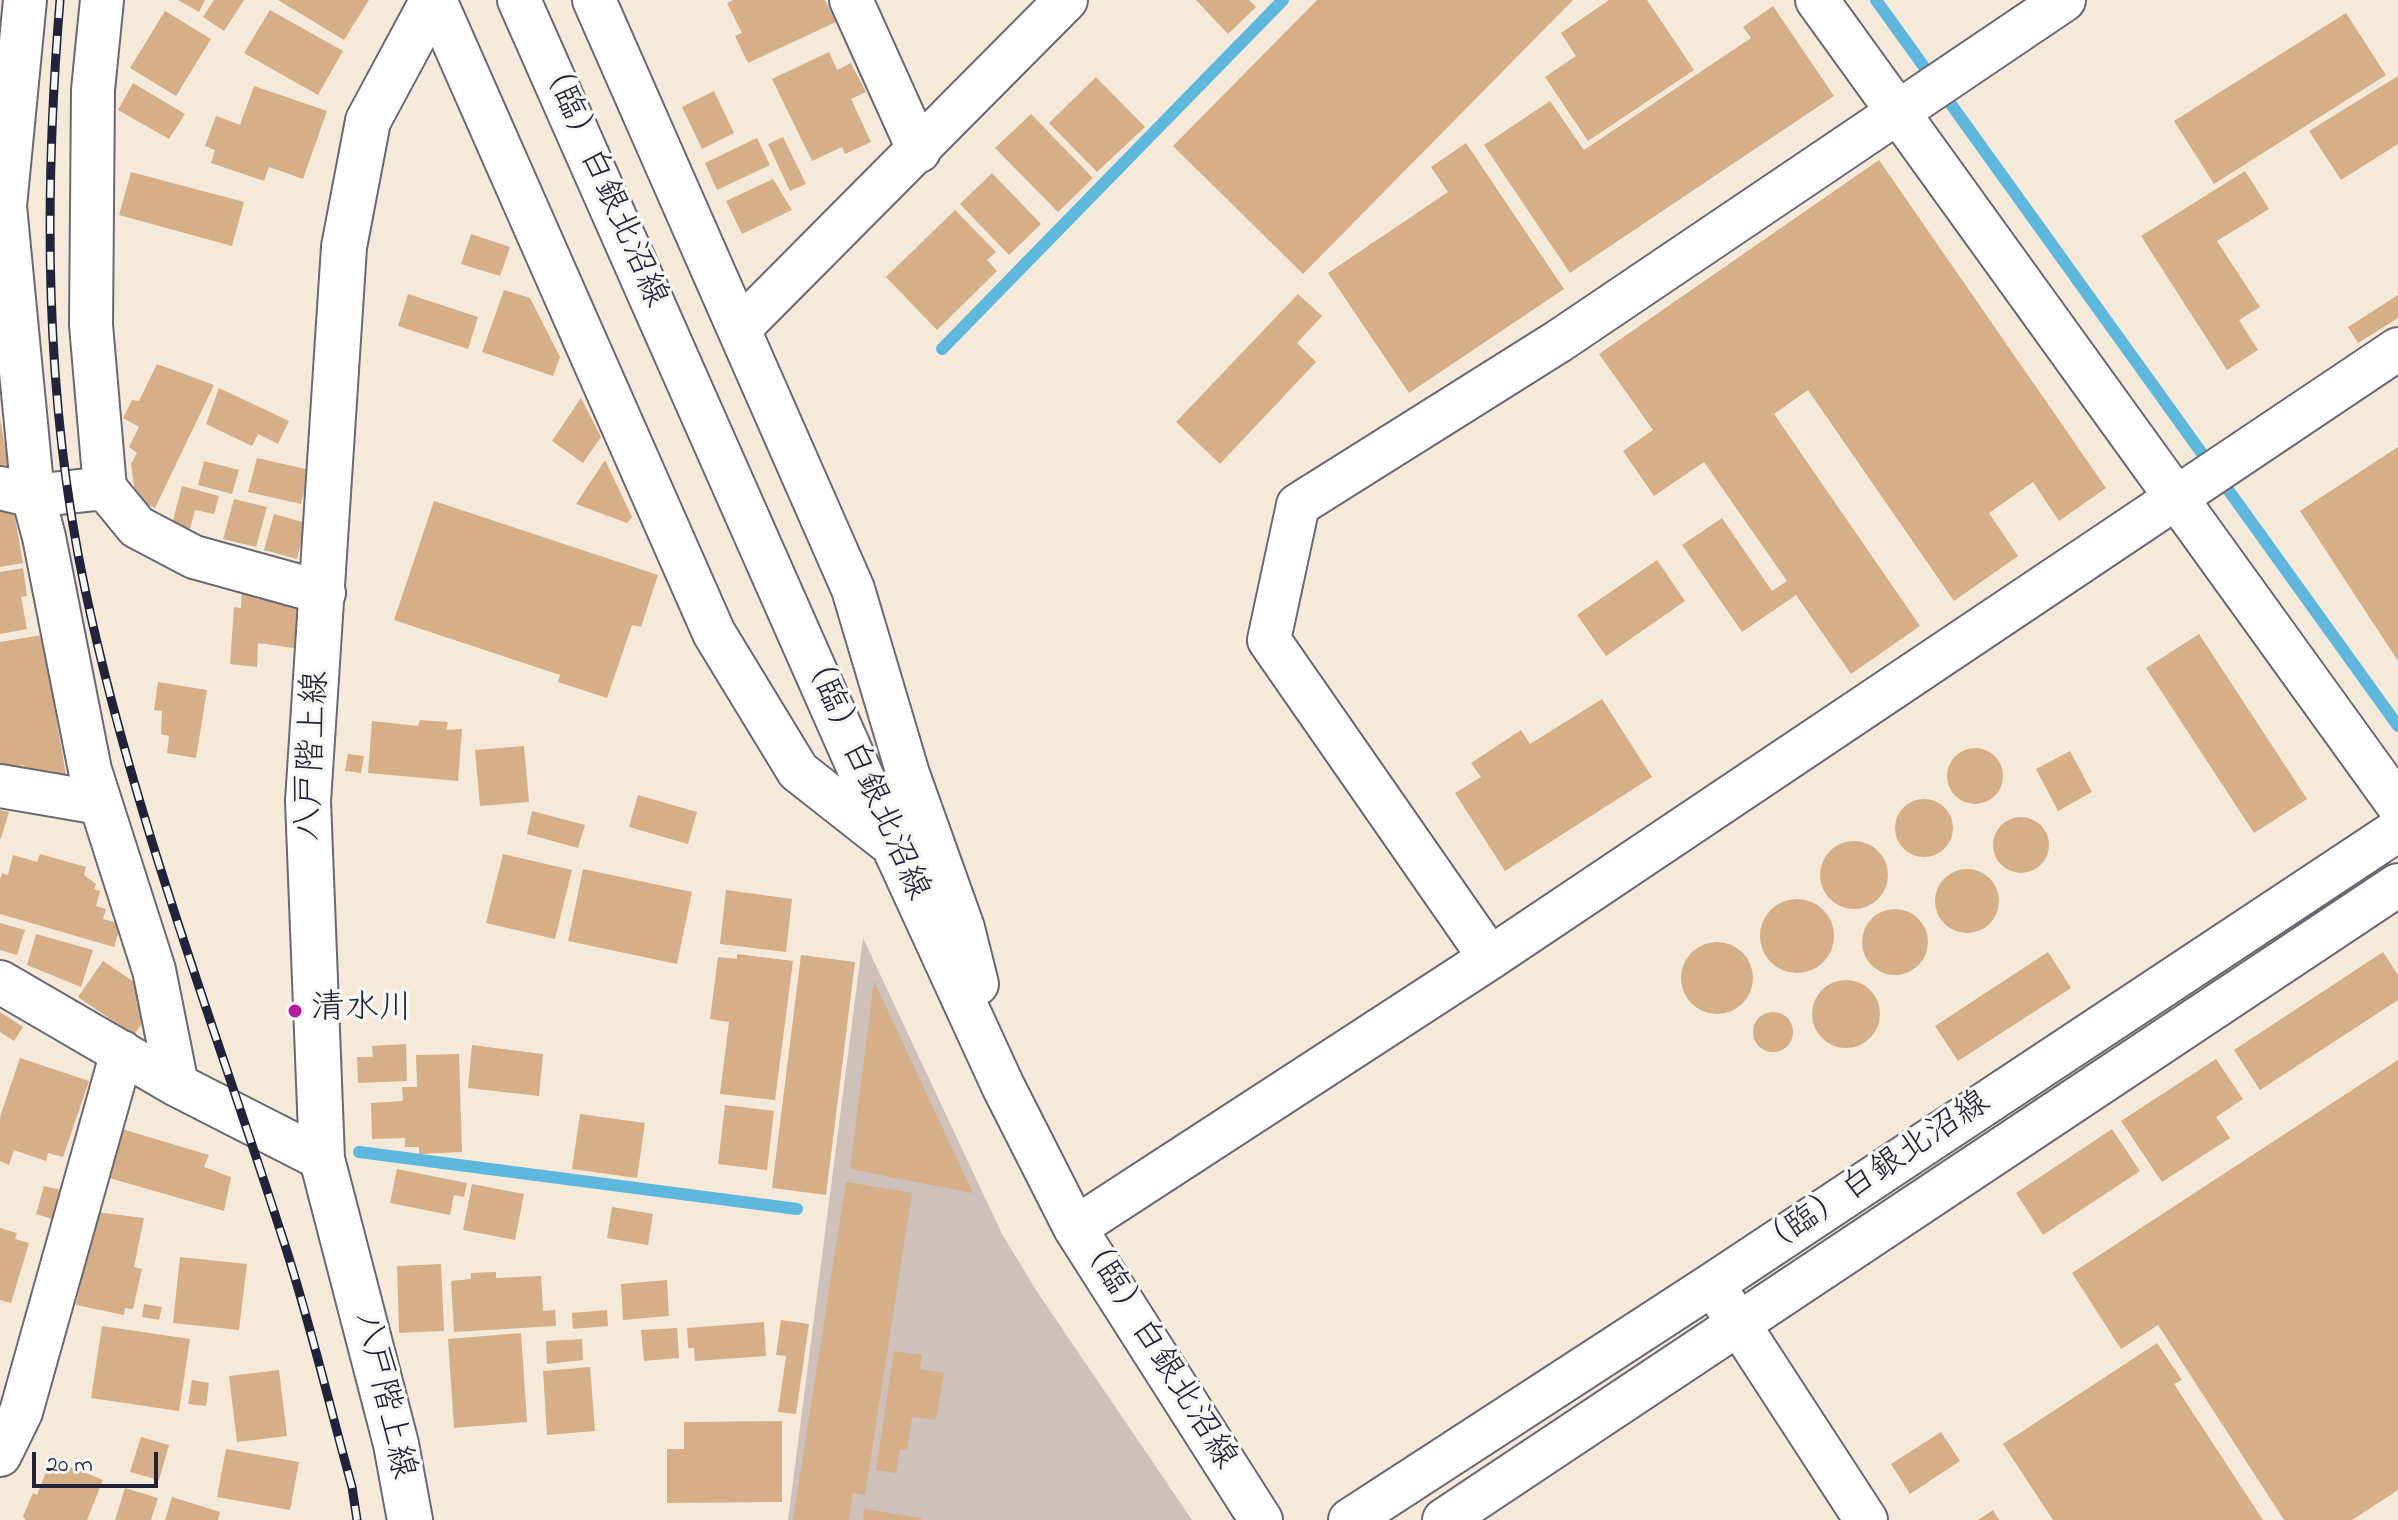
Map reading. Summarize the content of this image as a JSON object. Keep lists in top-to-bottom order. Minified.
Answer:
{"streets":{"main road":["八戸階上線"],"street":["（臨）白銀北沼線"]},"places":["清水川"],"scale_bar":"20 m"}
